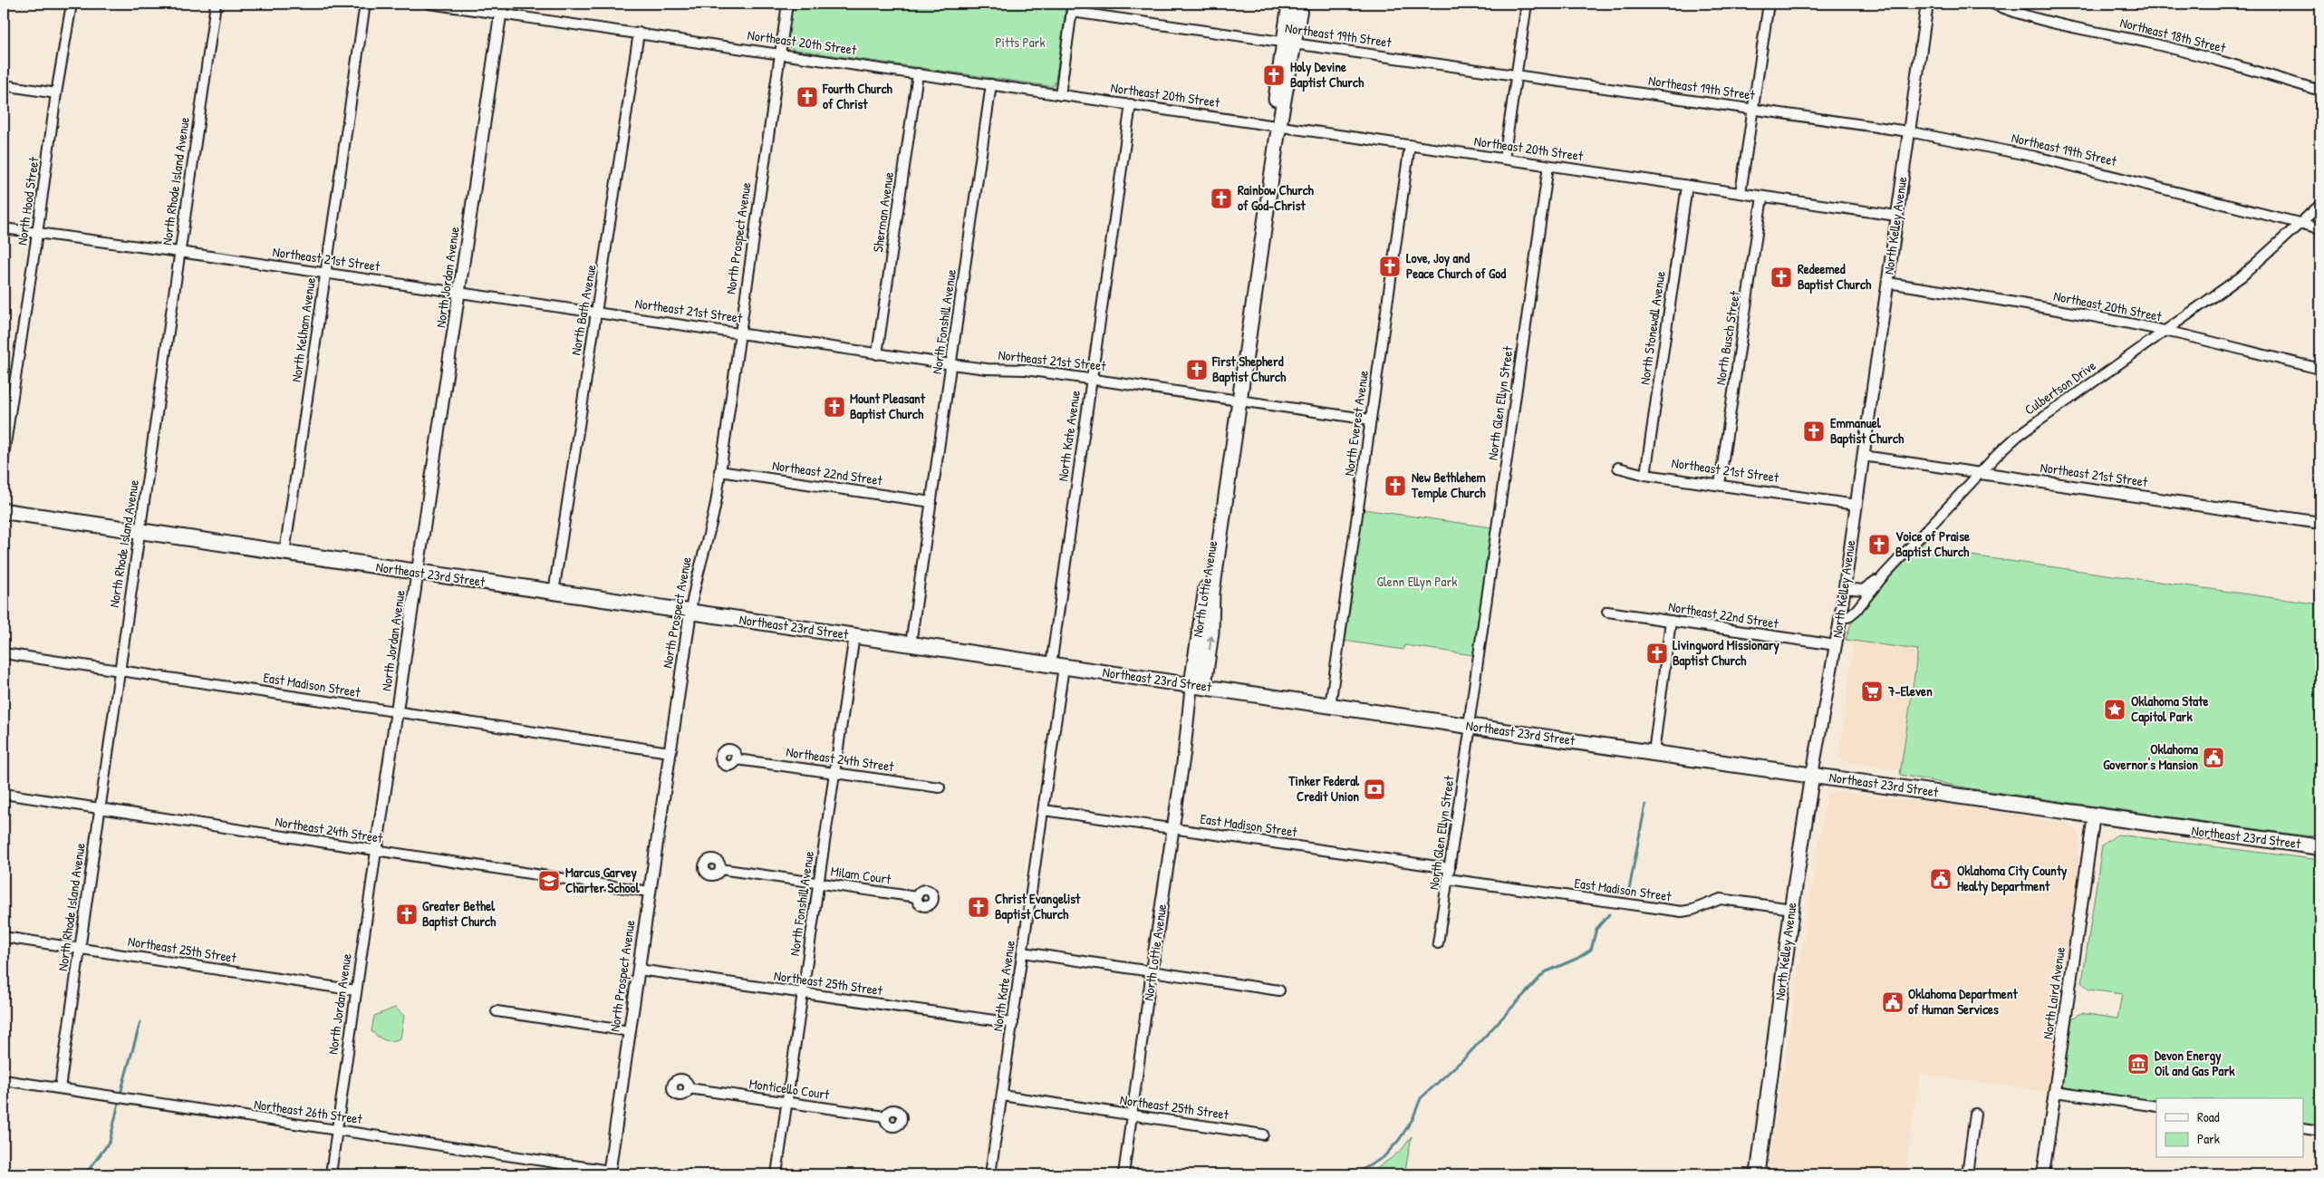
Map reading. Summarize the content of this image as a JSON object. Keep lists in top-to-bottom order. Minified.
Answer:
{"streets":{"main road":["North Kelley Avenue","Northeast 23rd Street","North Lottie Avenue"],"street":["Northeast 19th Street","Northeast 18th Street","Northeast 20th Street","North Rhode Island Avenue","North Hood Street","Sherman Avenue","North Prospect Avenue","Northeast 21st Street","North Jordan Avenue","North Bath Avenue","North Fonshill Avenue","North Stonewall Avenue","North Kelham Avenue","North Busch Street","Culbertson Drive","North Glen Ellyn Street","North Everest Avenue","North Kate Avenue","Northeast 22nd Street","East Madison Street","Northeast 24th Street","Milam Court","Northeast 25th Street","North Laird Avenue","Monticello Court","Northeast 26th Street"]},"crossings":[["Northeast 19th Street","North Kelley Avenue"],["Northeast 19th Street","Culbertson Drive"],["Northeast 19th Street","North Lottie Avenue"],["Northeast 20th Street","Sherman Avenue"],["Northeast 20th Street","North Kelley Avenue"],["Northeast 20th Street","North Prospect Avenue"],["Northeast 20th Street","North Jordan Avenue"],["Northeast 20th Street","North Bath Avenue"],["Northeast 20th Street","North Fonshill Avenue"],["Northeast 20th Street","North Stonewall Avenue"],["Northeast 20th Street","North Busch Street"],["Northeast 20th Street","Culbertson Drive"],["Northeast 20th Street","North Glen Ellyn Street"],["Northeast 20th Street","North Everest Avenue"],["Northeast 20th Street","North Kate Avenue"],["Northeast 20th Street","North Lottie Avenue"],["North Rhode Island Avenue","Northeast 21st Street"],["North Rhode Island Avenue","Northeast 23rd Street"],["North Rhode Island Avenue","East Madison Street"],["North Rhode Island Avenue","Northeast 24th Street"],["North Rhode Island Avenue","Northeast 25th Street"],["North Rhode Island Avenue","Northeast 26th Street"],["North Hood Street","Northeast 21st Street"],["Sherman Avenue","Northeast 21st Street"],["North Kelley Avenue","Northeast 21st Street"],["North Kelley Avenue","Culbertson Drive"],["North Kelley Avenue","Northeast 22nd Street"],["North Kelley Avenue","Northeast 23rd Street"],["North Kelley Avenue","East Madison Street"],["North Prospect Avenue","Northeast 21st Street"],["North Prospect Avenue","Northeast 22nd Street"],["North Prospect Avenue","Northeast 23rd Street"],["North Prospect Avenue","East Madison Street"],["North Prospect Avenue","Northeast 24th Street"],["North Prospect Avenue","Northeast 25th Street"],["North Prospect Avenue","Northeast 26th Street"],["Northeast 21st Street","North Jordan Avenue"],["Northeast 21st Street","North Bath Avenue"],["Northeast 21st Street","North Fonshill Avenue"],["Northeast 21st Street","North Stonewall Avenue"],["Northeast 21st Street","North Kelham Avenue"],["Northeast 21st Street","North Busch Street"],["Northeast 21st Street","Culbertson Drive"],["Northeast 21st Street","North Everest Avenue"],["Northeast 21st Street","North Kate Avenue"],["Northeast 21st Street","North Lottie Avenue"],["North Jordan Avenue","Northeast 23rd Street"],["North Jordan Avenue","East Madison Street"],["North Jordan Avenue","Northeast 24th Street"],["North Jordan Avenue","Northeast 25th Street"],["North Jordan Avenue","Northeast 26th Street"],["North Bath Avenue","Northeast 23rd Street"],["North Fonshill Avenue","Northeast 22nd Street"],["North Fonshill Avenue","Northeast 23rd Street"],["North Fonshill Avenue","Northeast 24th Street"],["North Fonshill Avenue","Milam Court"],["North Fonshill Avenue","Northeast 25th Street"],["North Fonshill Avenue","Monticello Court"],["North Kelham Avenue","Northeast 23rd Street"],["North Glen Ellyn Street","Northeast 23rd Street"],["North Glen Ellyn Street","East Madison Street"],["North Everest Avenue","Northeast 23rd Street"],["North Kate Avenue","Northeast 23rd Street"],["North Kate Avenue","East Madison Street"],["North Kate Avenue","Northeast 25th Street"],["Northeast 23rd Street","North Lottie Avenue"],["Northeast 23rd Street","North Laird Avenue"],["North Lottie Avenue","East Madison Street"],["North Lottie Avenue","Northeast 25th Street"]],"parks":["Pitts Park","Glenn Ellyn Park"],"places":{"church":["Holy Devine Baptist Church","Fourth Church of Christ","Rainbow Church of God-Christ","Love, Joy and Peace Church of God","Redeemed Baptist Church","First Shepherd Baptist Church","Mount Pleasant Baptist Church","Emmanuel Baptist Church","New Bethlehem Temple Church","Voice of Praise Baptist Church","Livingword Missionary Baptist Church","Christ Evangelist Baptist Church","Greater Bethel Baptist Church"],"supermarket":["7-Eleven"],"place":["Oklahoma State Capitol Park"],"public building":["Oklahoma Governor's Mansion","Oklahoma City County Healty Department","Oklahoma Department of Human Services"],"bank":["Tinker Federal Credit Union"],"school or university":["Marcus Garvey Charter School"],"museum":["Devon Energy Oil and Gas Park"]},"legend":["Road","Park"]}
